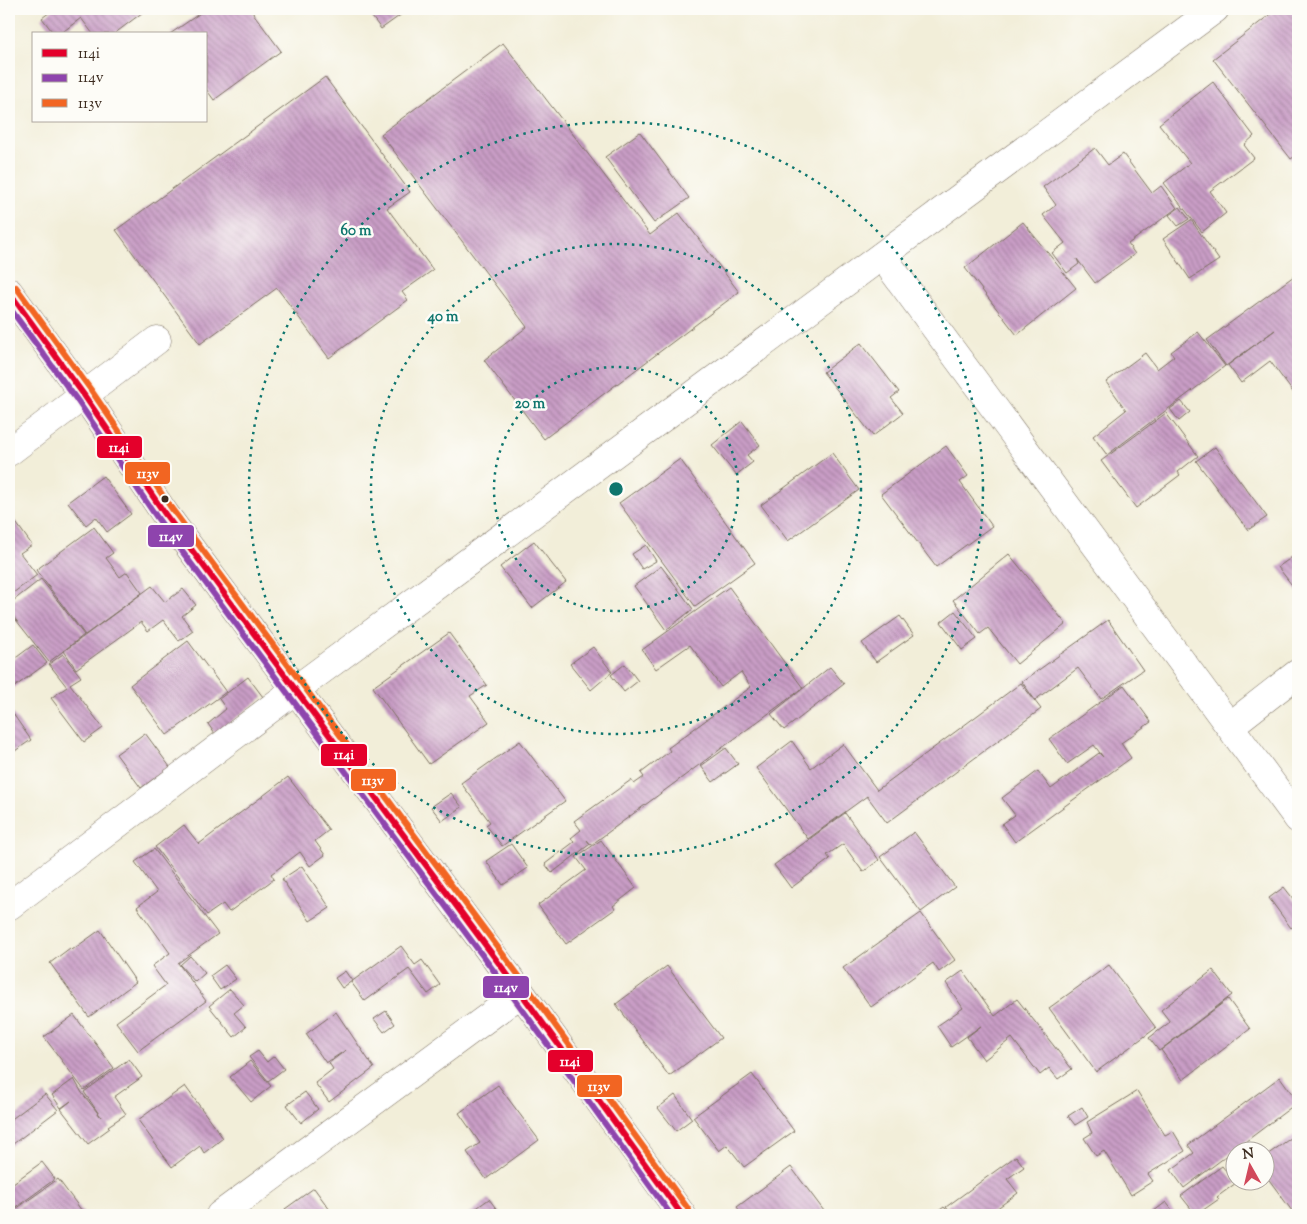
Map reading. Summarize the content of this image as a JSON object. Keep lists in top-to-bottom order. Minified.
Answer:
{"lines":["transit line 113v","transit line 114i","transit line 114v"],"legend":["114i","114v","113v"],"north":"top","rings":["60 m","40 m","20 m"]}
